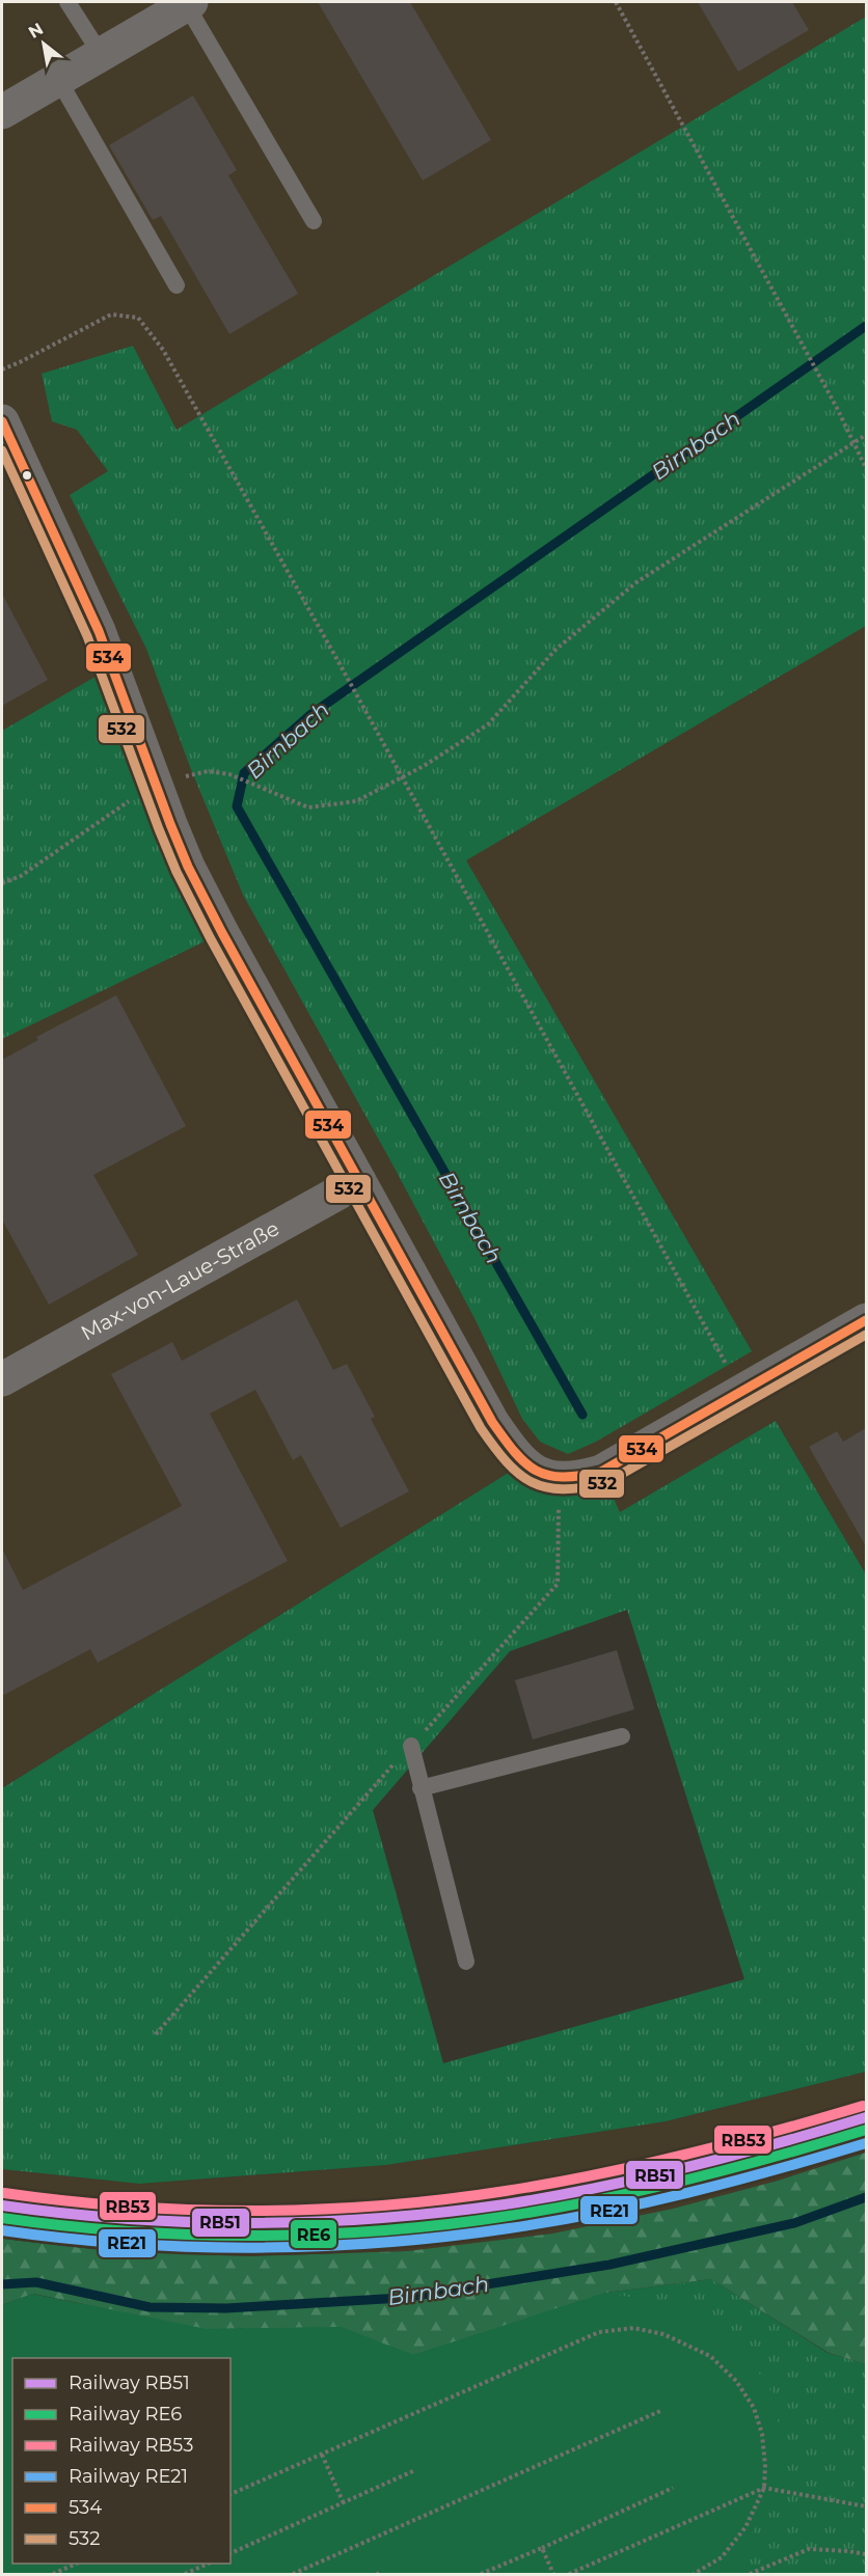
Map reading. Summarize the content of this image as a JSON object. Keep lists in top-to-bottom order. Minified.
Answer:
{"streets":{"street":["Max-von-Laue-Straße"]},"water":["Birnbach"],"lines":["transit line 534","transit line 532","rail line RB53","rail line RB51","rail line RE6","rail line RE21"],"legend":["Railway RB51","Railway RE6","Railway RB53","Railway RE21","534","532"],"north":"top left"}
